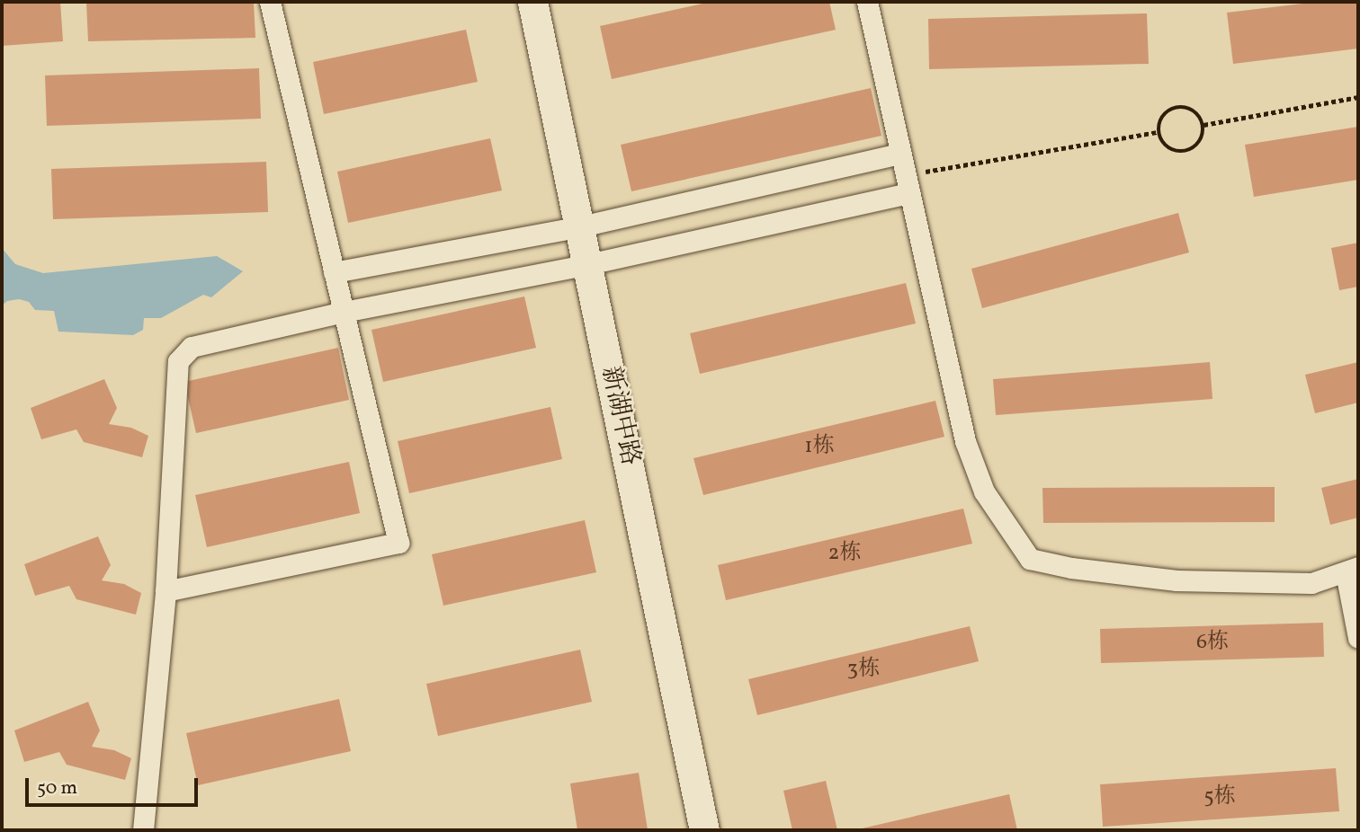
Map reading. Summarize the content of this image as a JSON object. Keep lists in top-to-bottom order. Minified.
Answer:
{"streets":{"street":["新湖中路"]},"house_numbers":["1栋","2栋","6栋","3栋","5栋"],"scale_bar":"50 m"}
